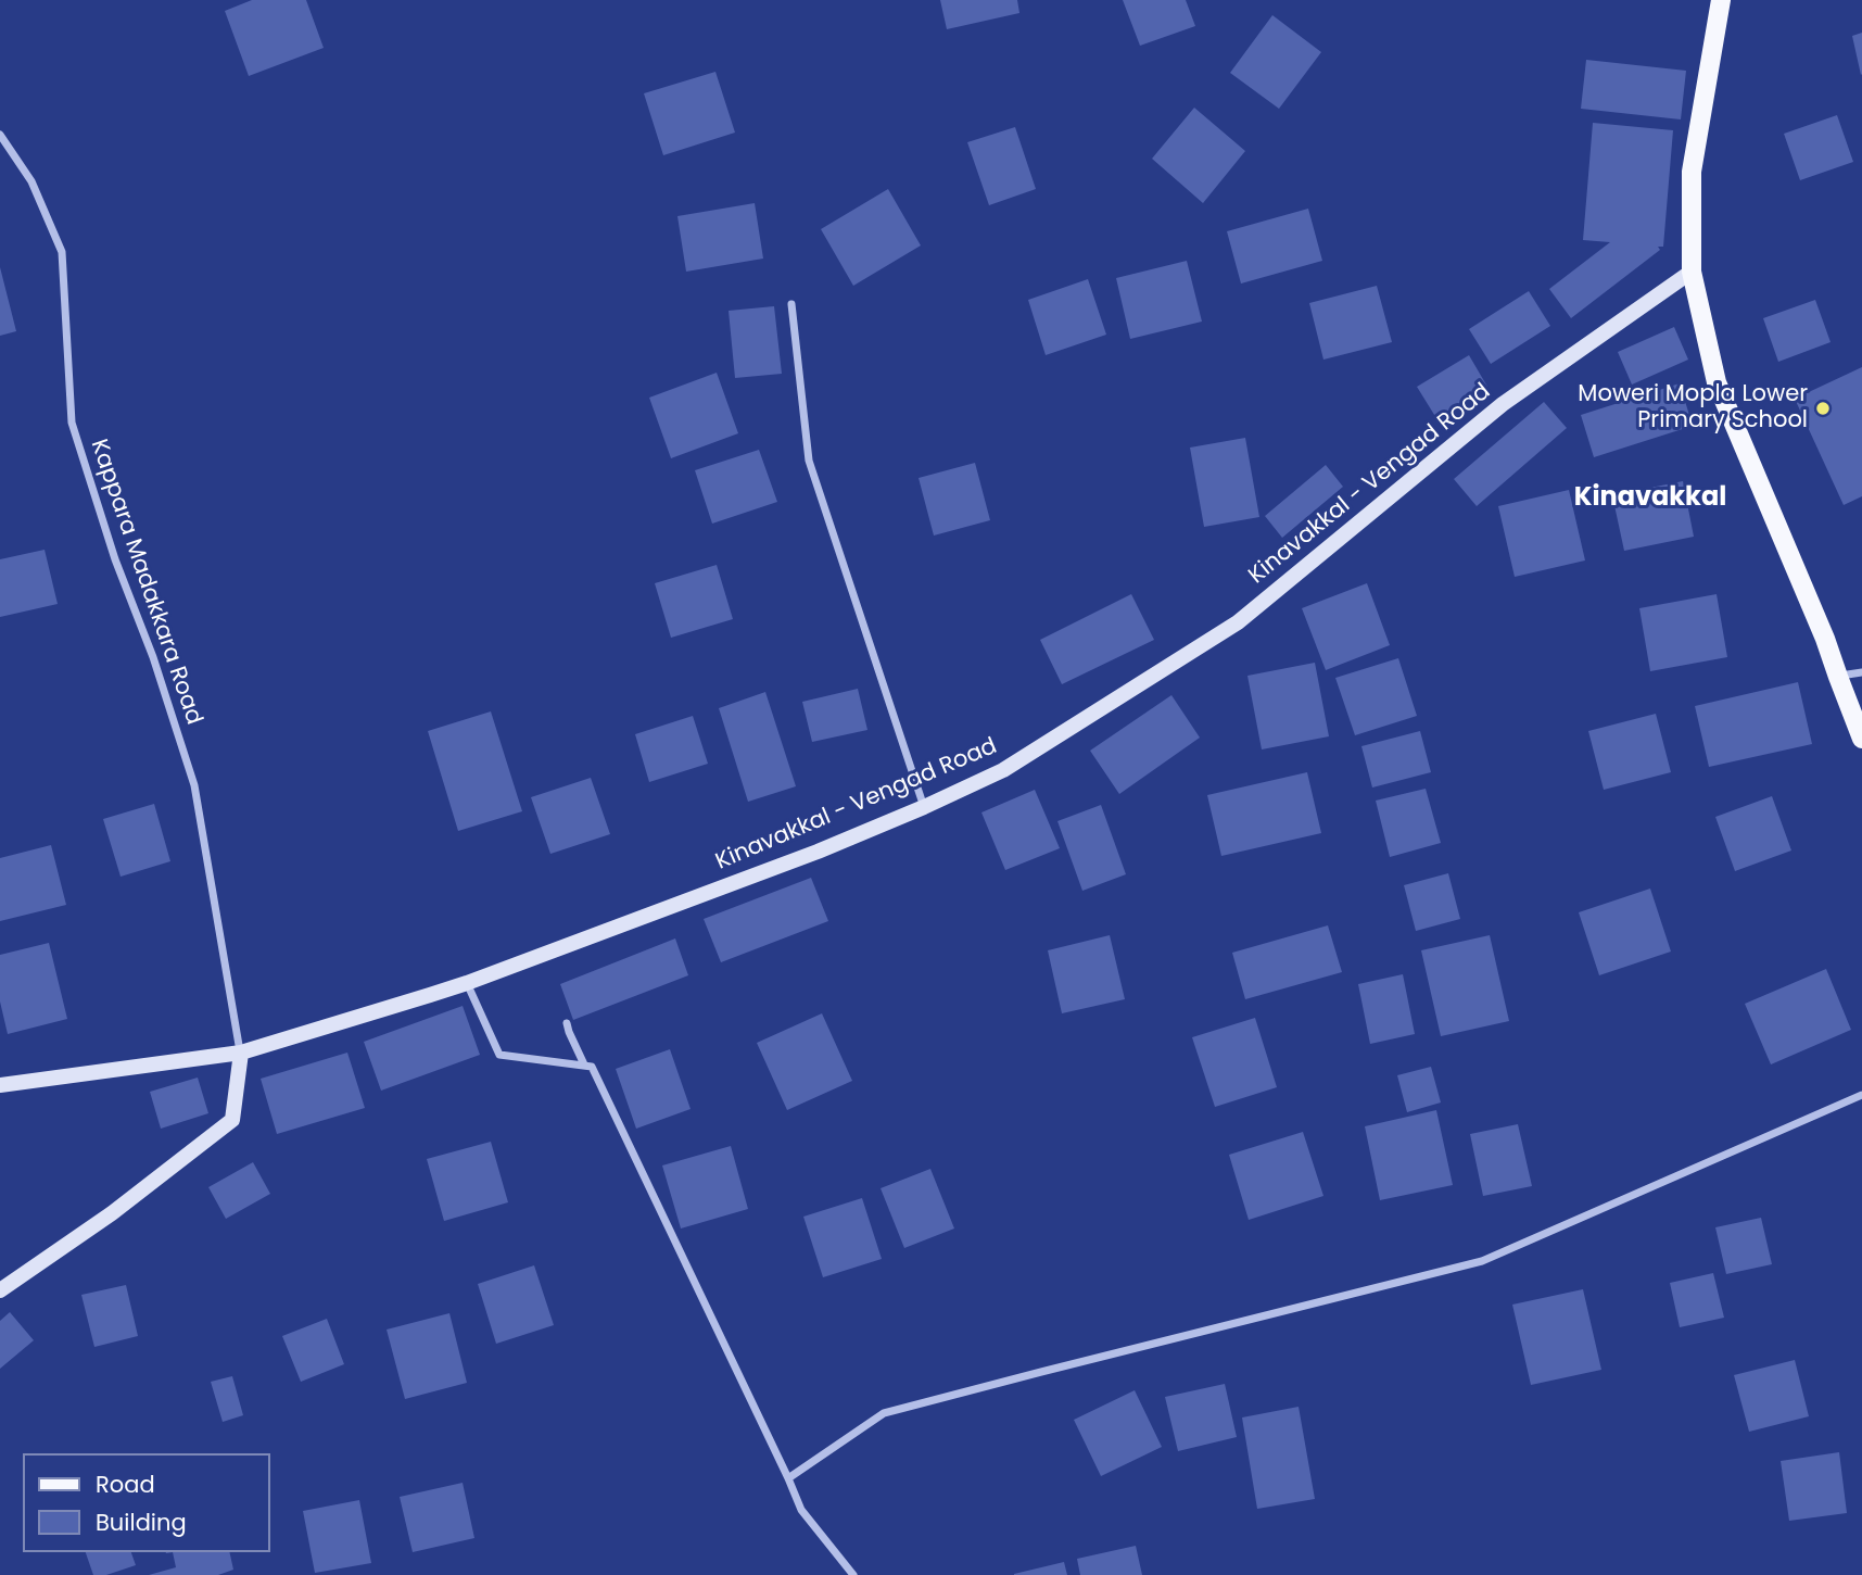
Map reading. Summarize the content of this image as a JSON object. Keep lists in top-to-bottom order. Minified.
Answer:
{"streets":{"main road":["Kinavakkal - Vengad Road"],"street":["Kappara Madakkara Road"]},"crossings":[["Kinavakkal - Vengad Road","Kappara Madakkara Road"]],"districts":["Kinavakkal"],"places":["Moweri Mopla Lower Primary School"],"legend":["Road","Building"]}
